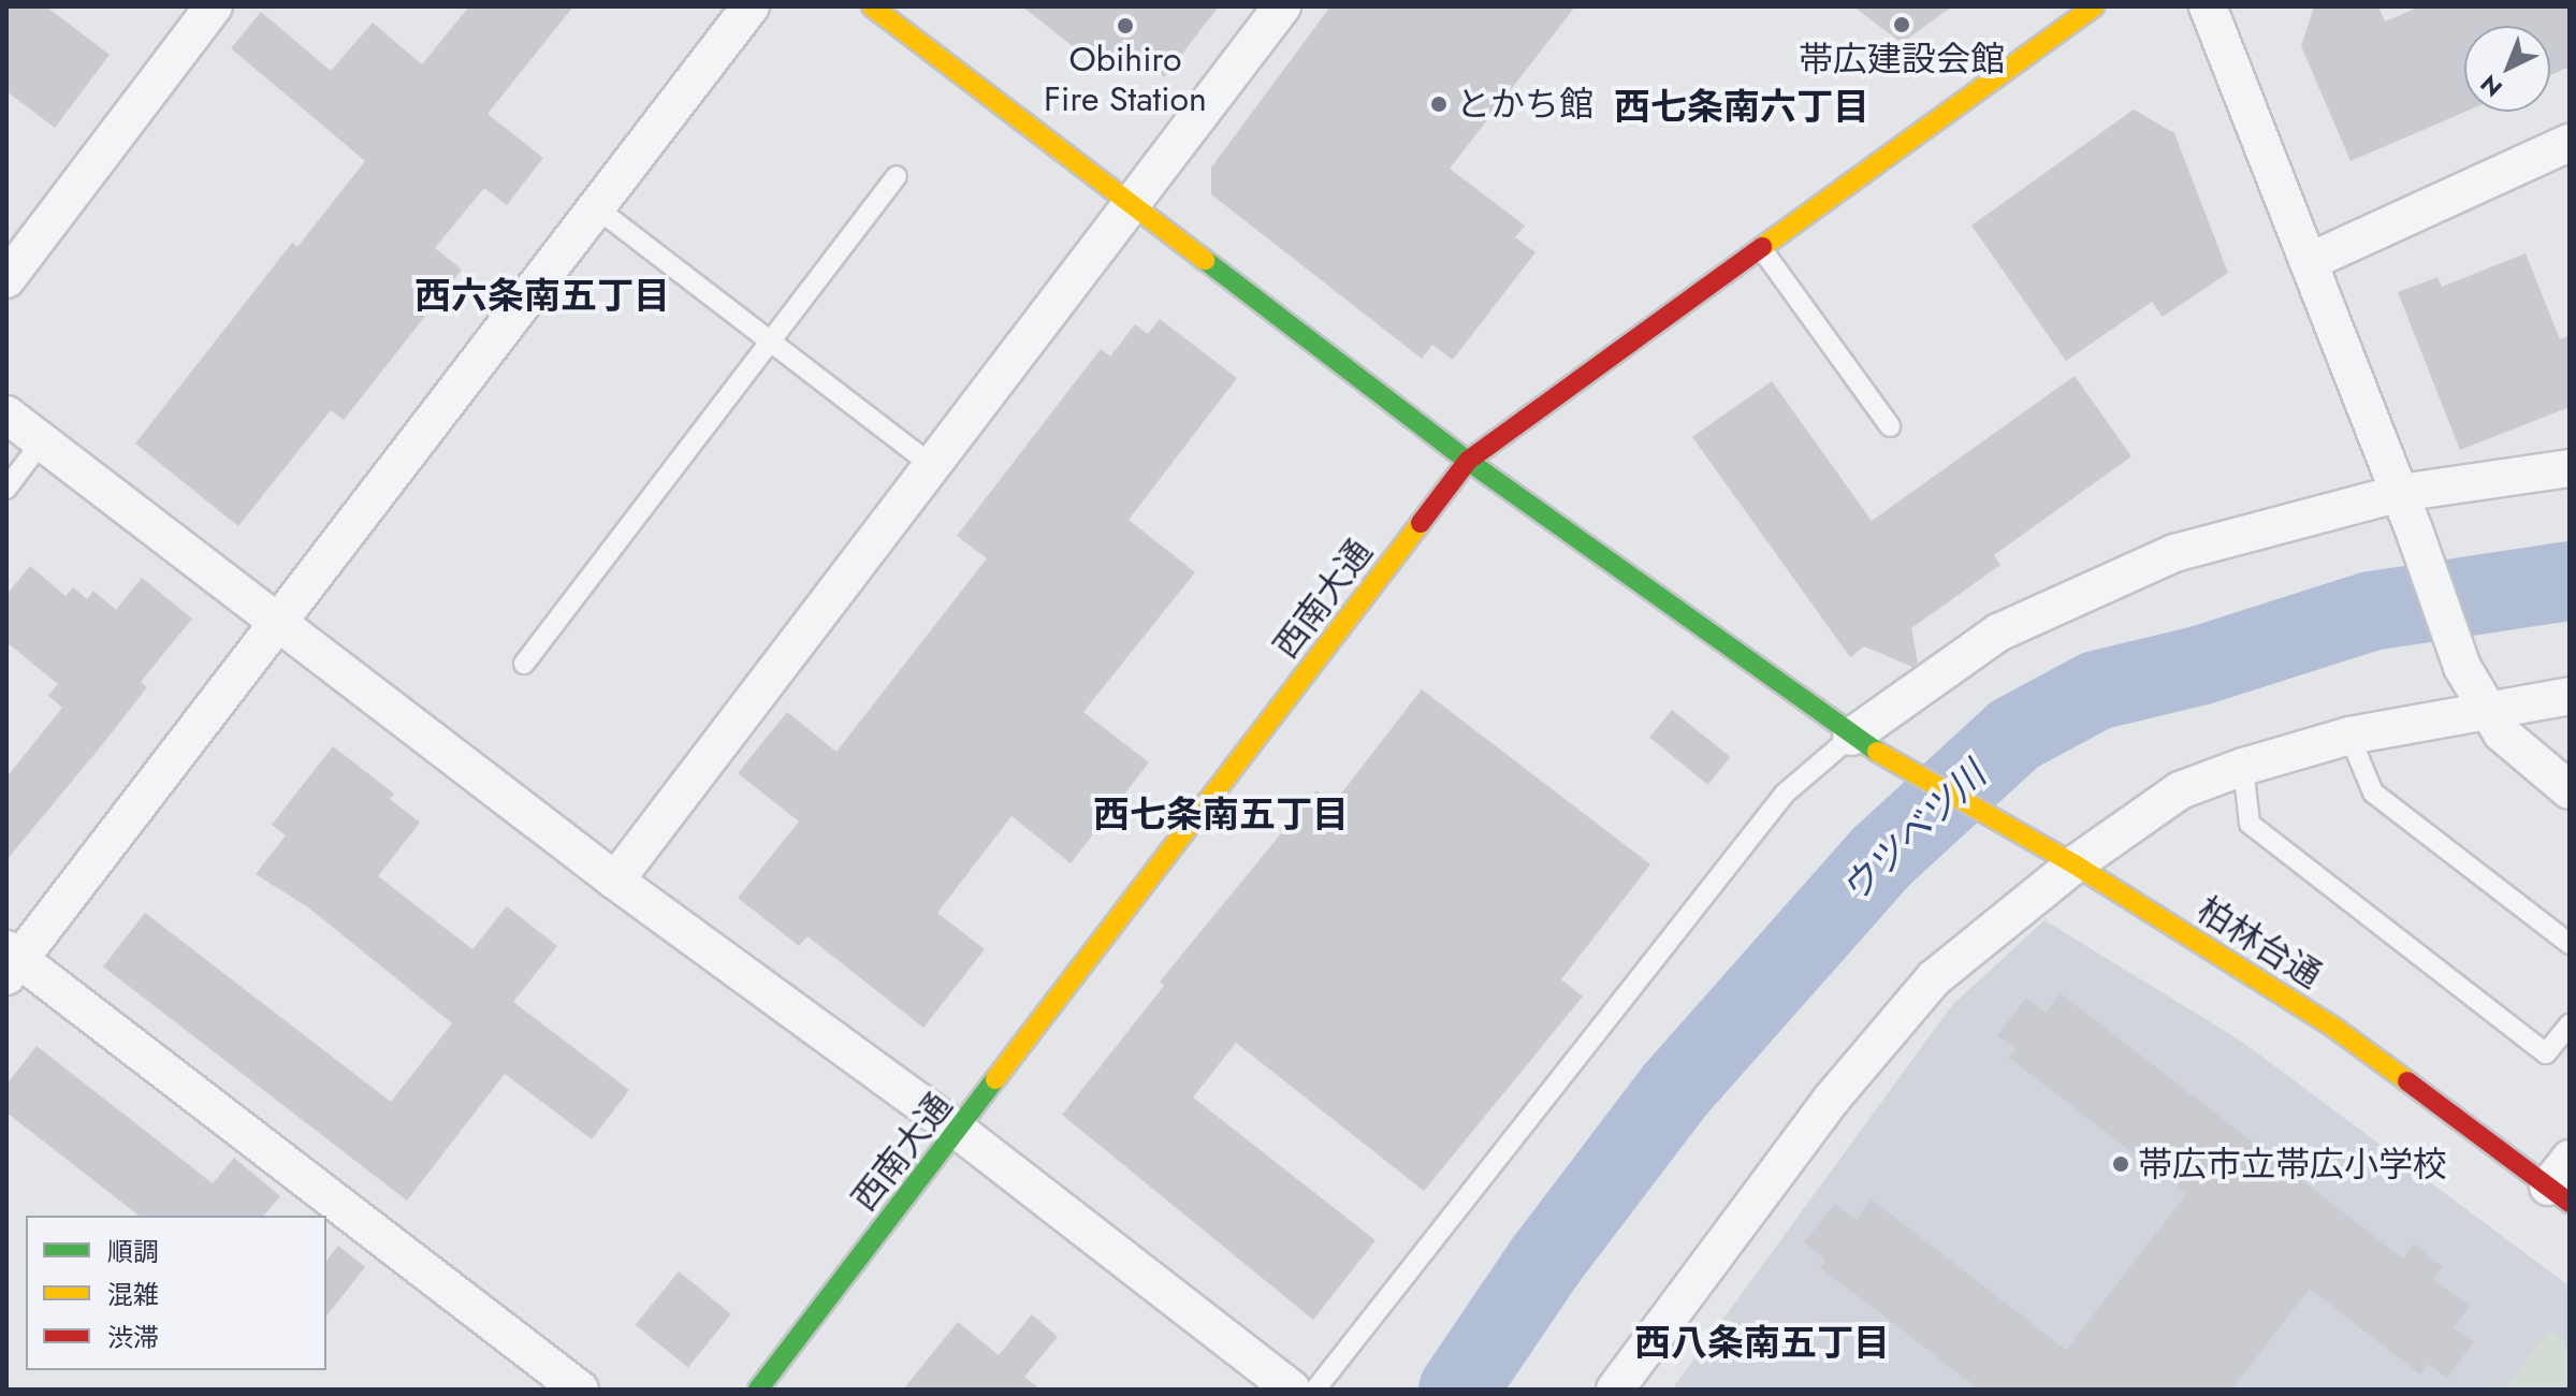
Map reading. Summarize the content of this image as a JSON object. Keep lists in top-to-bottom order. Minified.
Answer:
{"streets":{"street":["西南大通","柏林台通"]},"crossings":[["西南大通","柏林台通"]],"districts":["西七条南六丁目","西六条南五丁目","西七条南五丁目","西八条南五丁目"],"water":["ウツベツ川"],"places":["帯広建設会館","Obihiro Fire Station","とかち館","帯広市立帯広小学校"],"legend":["順調","混雑","渋滞"],"north":"bottom left"}
